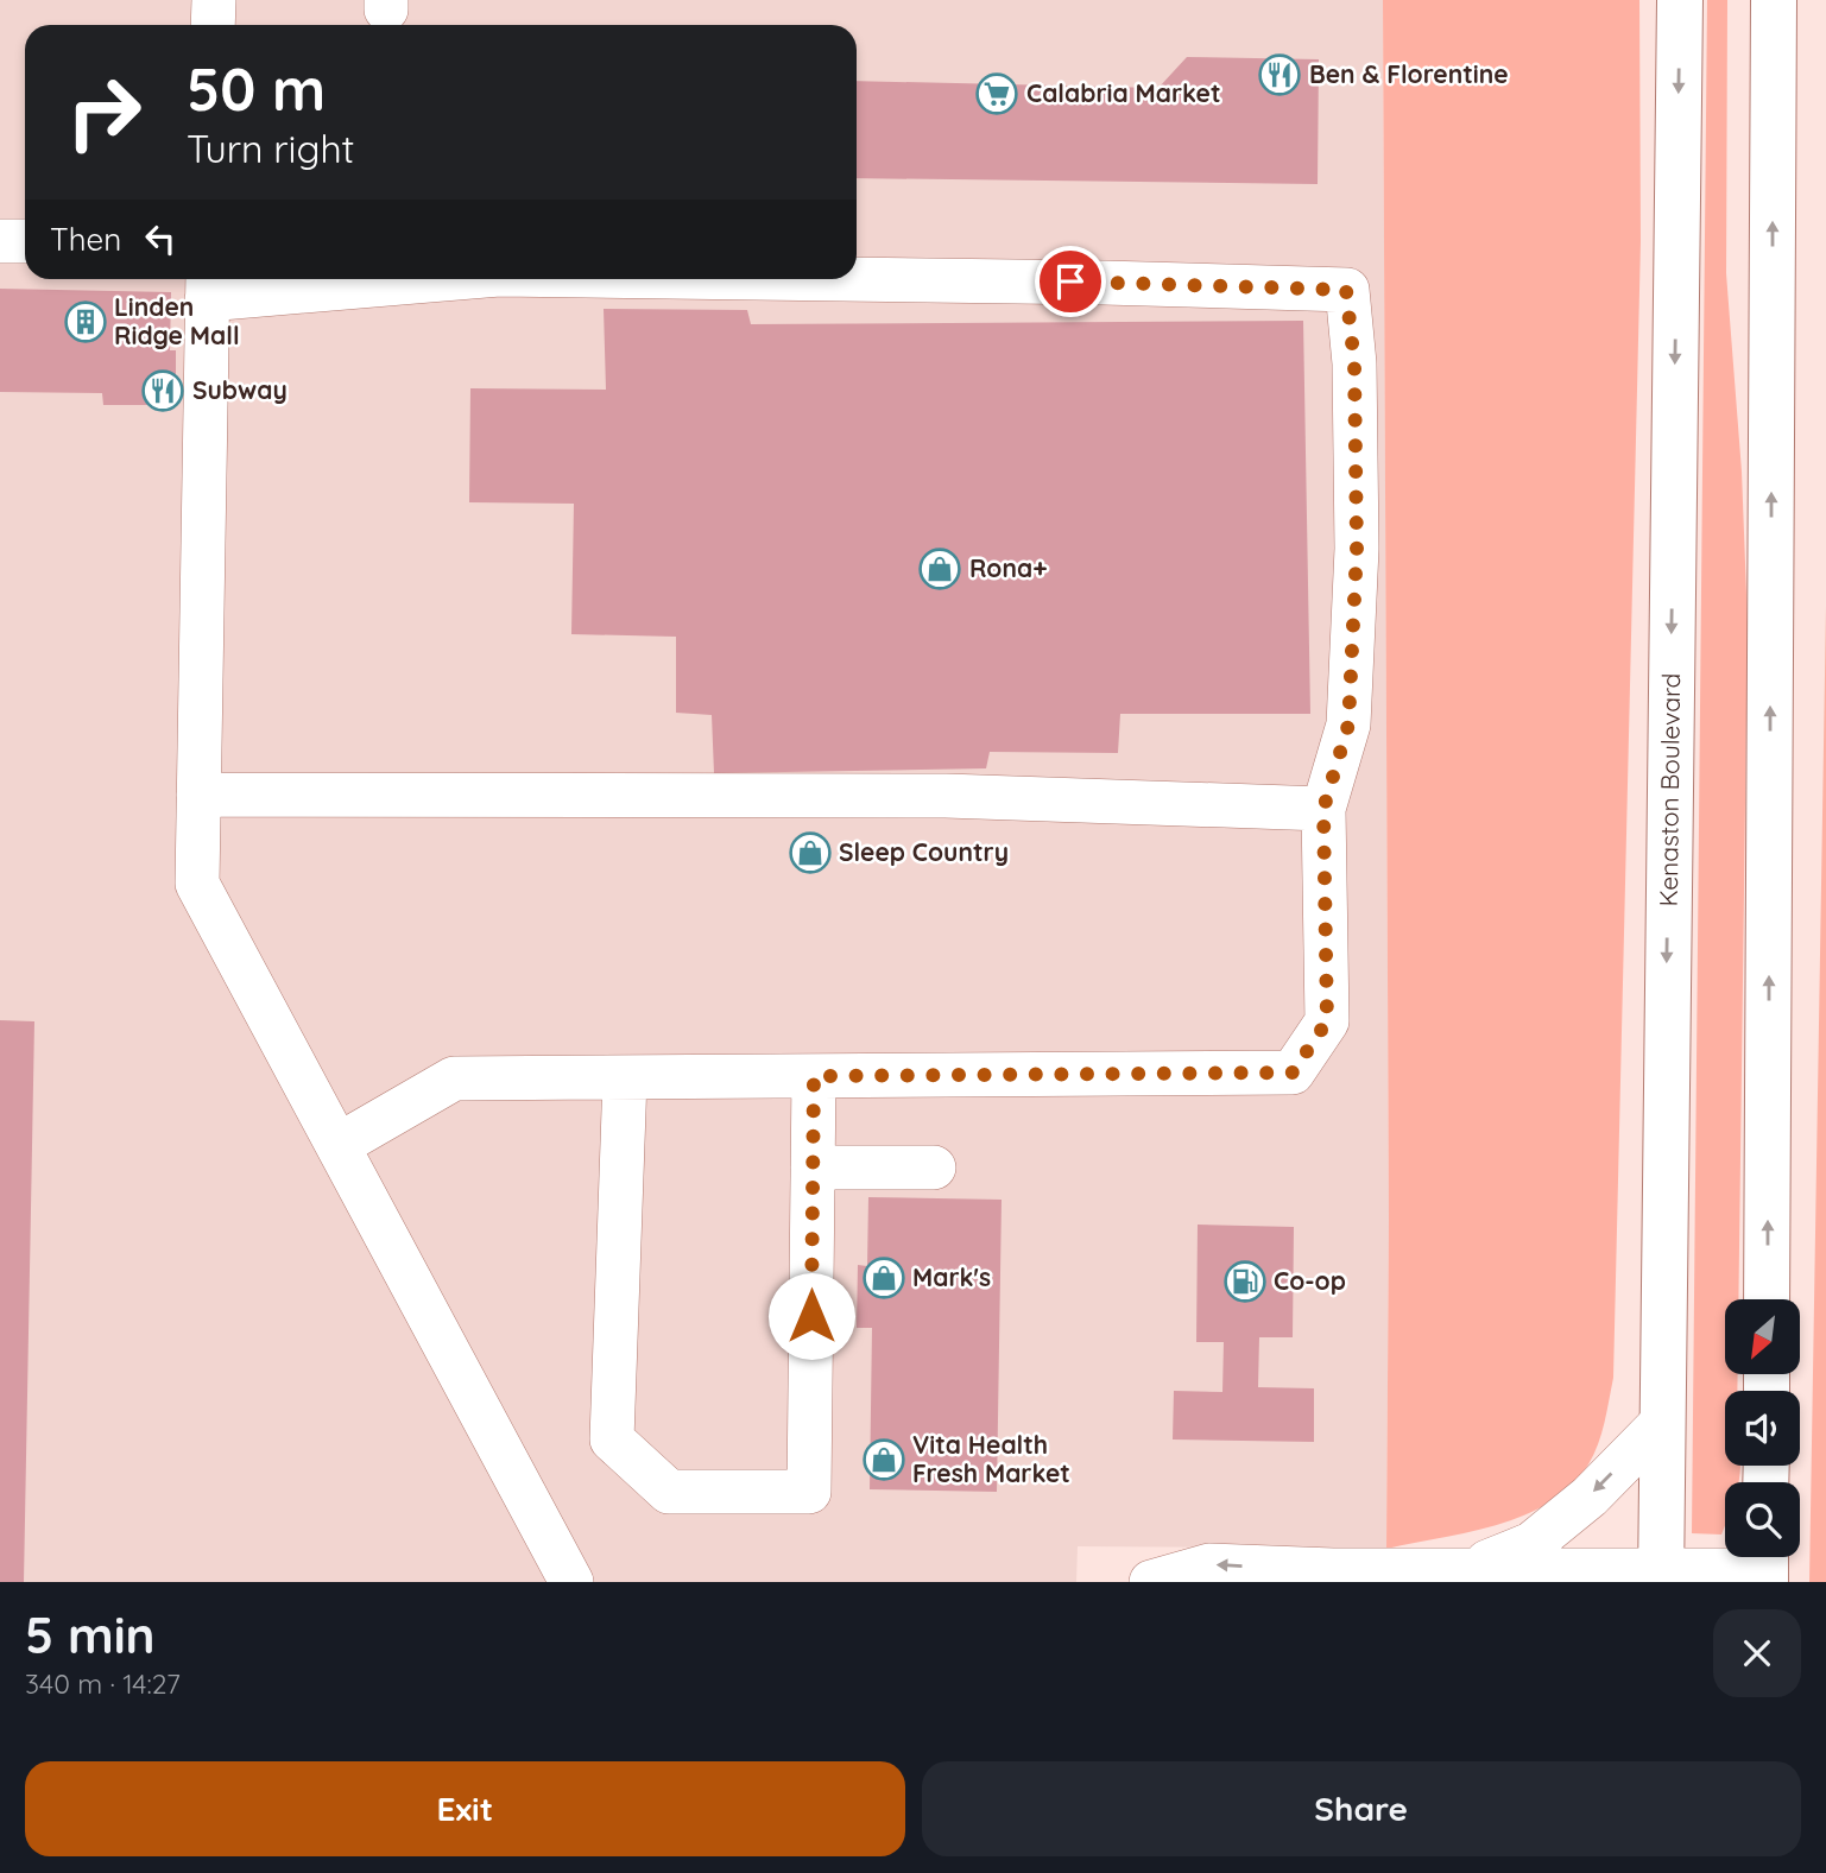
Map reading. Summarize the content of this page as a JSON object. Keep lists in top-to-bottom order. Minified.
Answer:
{"streets":{"main road":["Kenaston Boulevard"]},"places":{"restaurant":["Ben & Florentine","Subway"],"supermarket":["Calabria Market"],"building":["Linden Ridge Mall"],"shop":["Rona+","Sleep Country","Mark's","Vita Health Fresh Market"],"fuel station":["Co-op"]},"north":"bottom left","page":{"turn":["50 m","Turn right"],"then":"Then","heading":["5 min","340 m · 14:27"],"buttons":["Exit","Share"]}}
